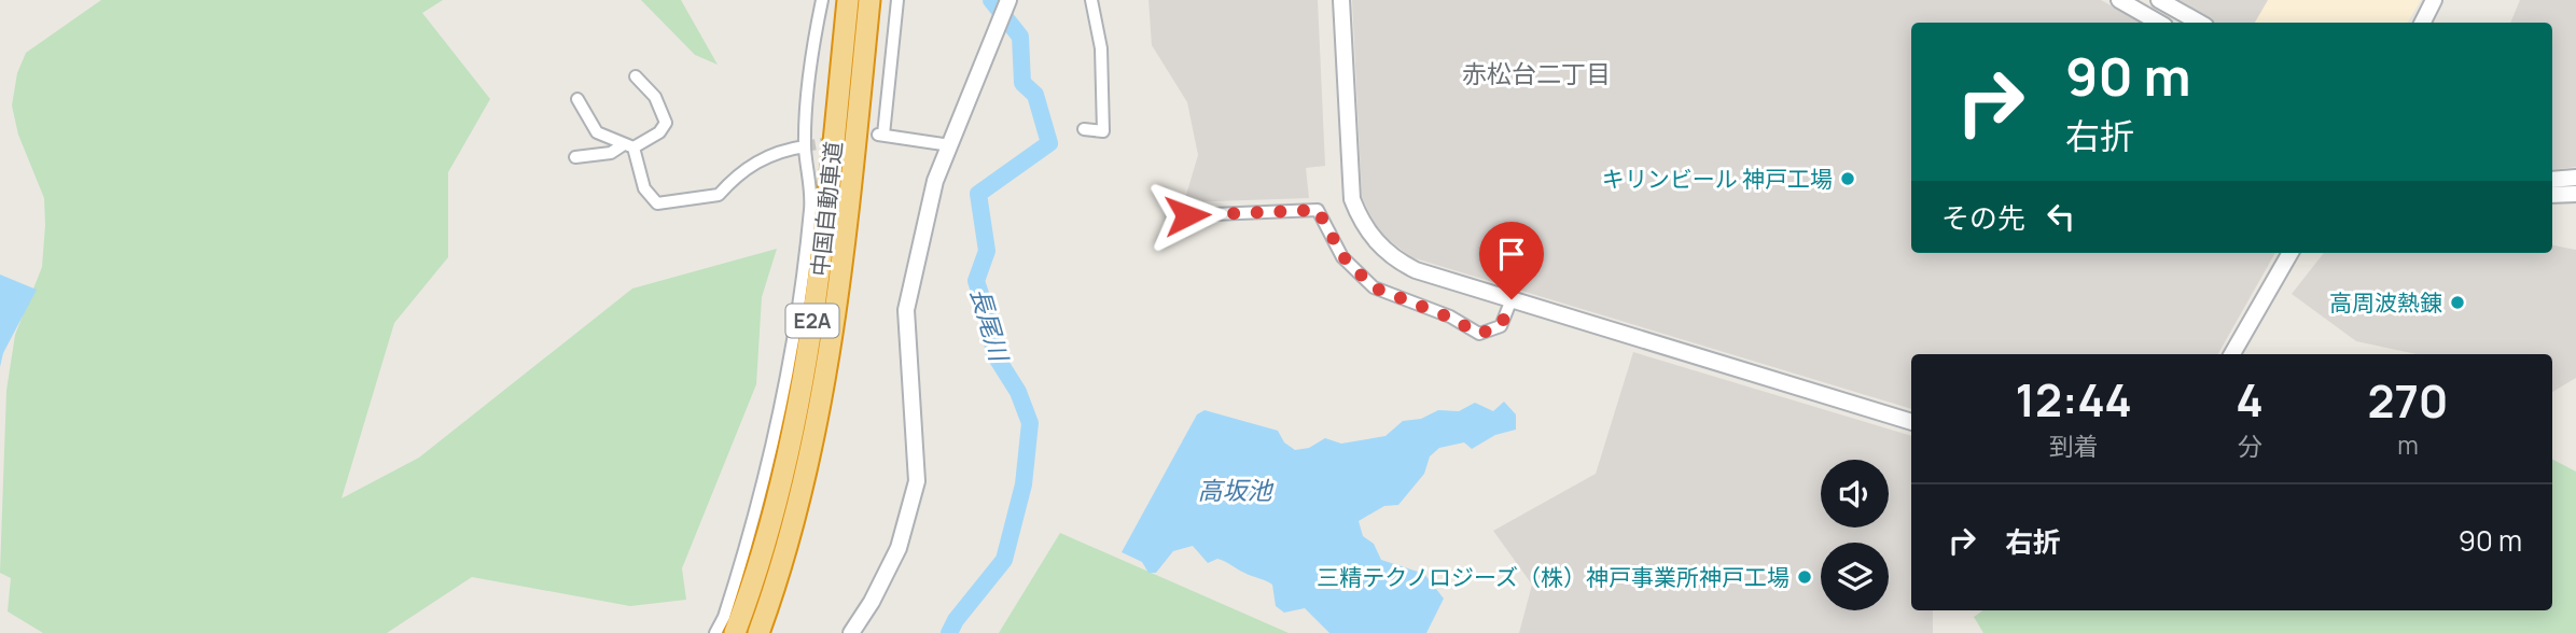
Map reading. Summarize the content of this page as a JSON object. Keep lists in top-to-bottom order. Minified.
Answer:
{"streets":{"highway":["中国自動車道","E2A"]},"districts":["赤松台二丁目"],"water":["長尾川","高坂池"],"places":["キリンビール 神戸工場","高周波熱錬","三精テクノロジーズ（株）神戸事業所神戸工場"],"page":{"turn":["90 m","右折"],"then":"その先","eta":["12:44","到着","4","分","270","m"],"list":[{"name":"右折","value":"90 m"}]}}
